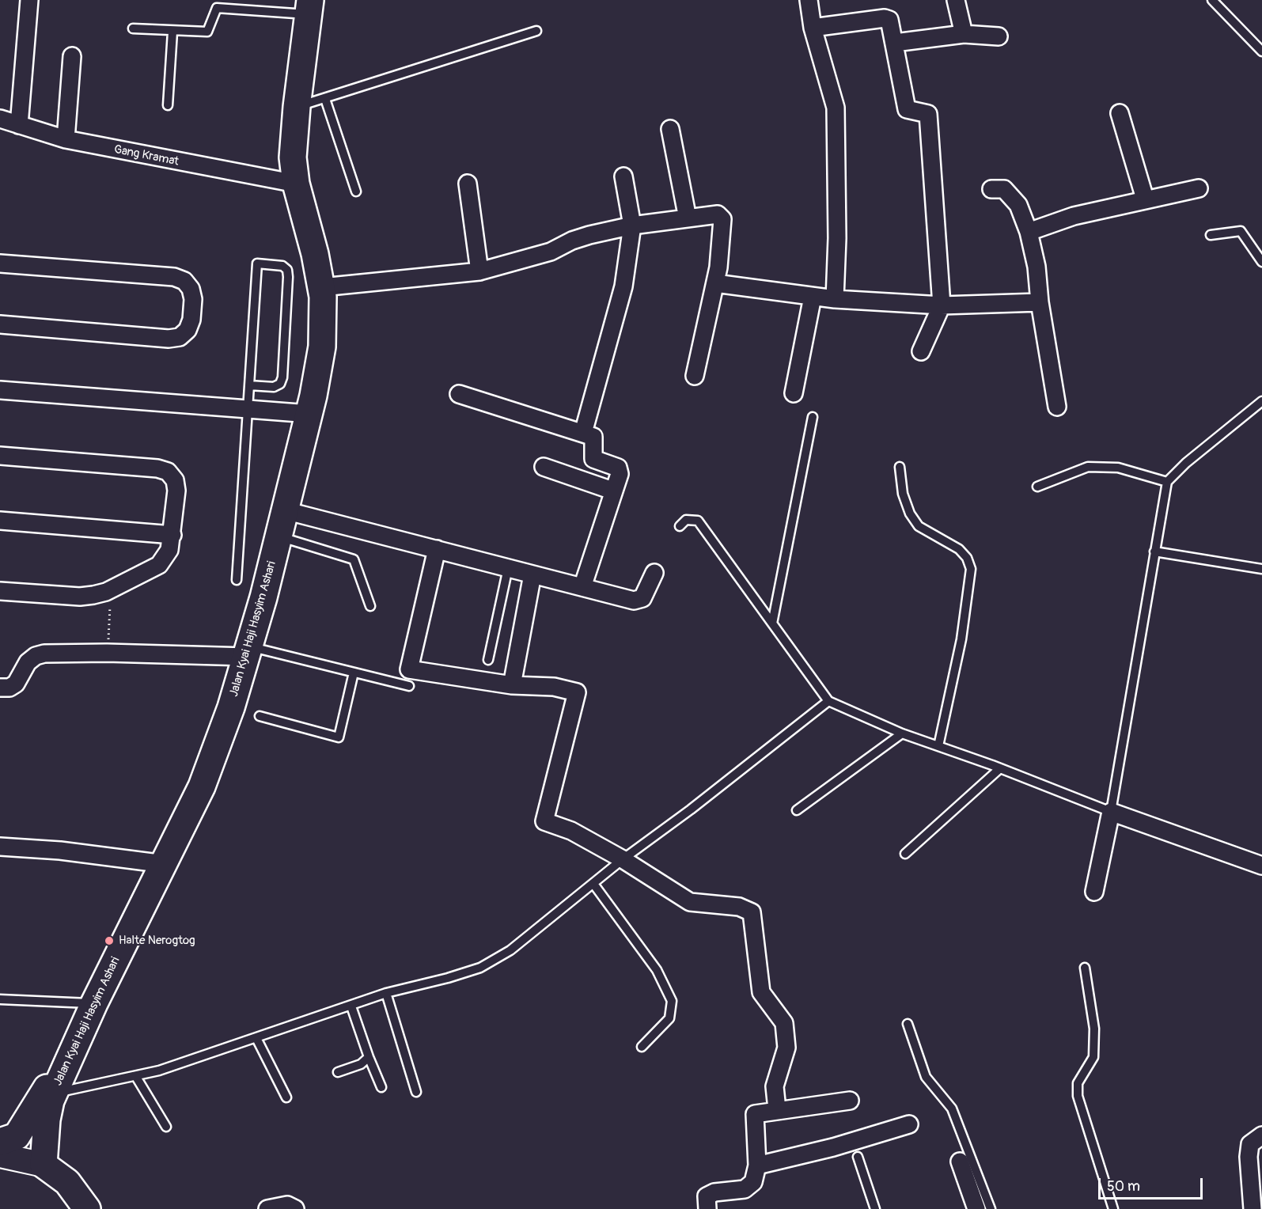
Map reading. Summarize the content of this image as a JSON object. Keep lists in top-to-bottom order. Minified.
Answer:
{"streets":{"main road":["Jalan Kyai Haji Hasyim Ashari"],"street":["Gang Kramat"]},"crossings":[["Gang Kramat","Jalan Kyai Haji Hasyim Ashari"]],"places":["Halte Nerogtog"],"scale_bar":"50 m"}
